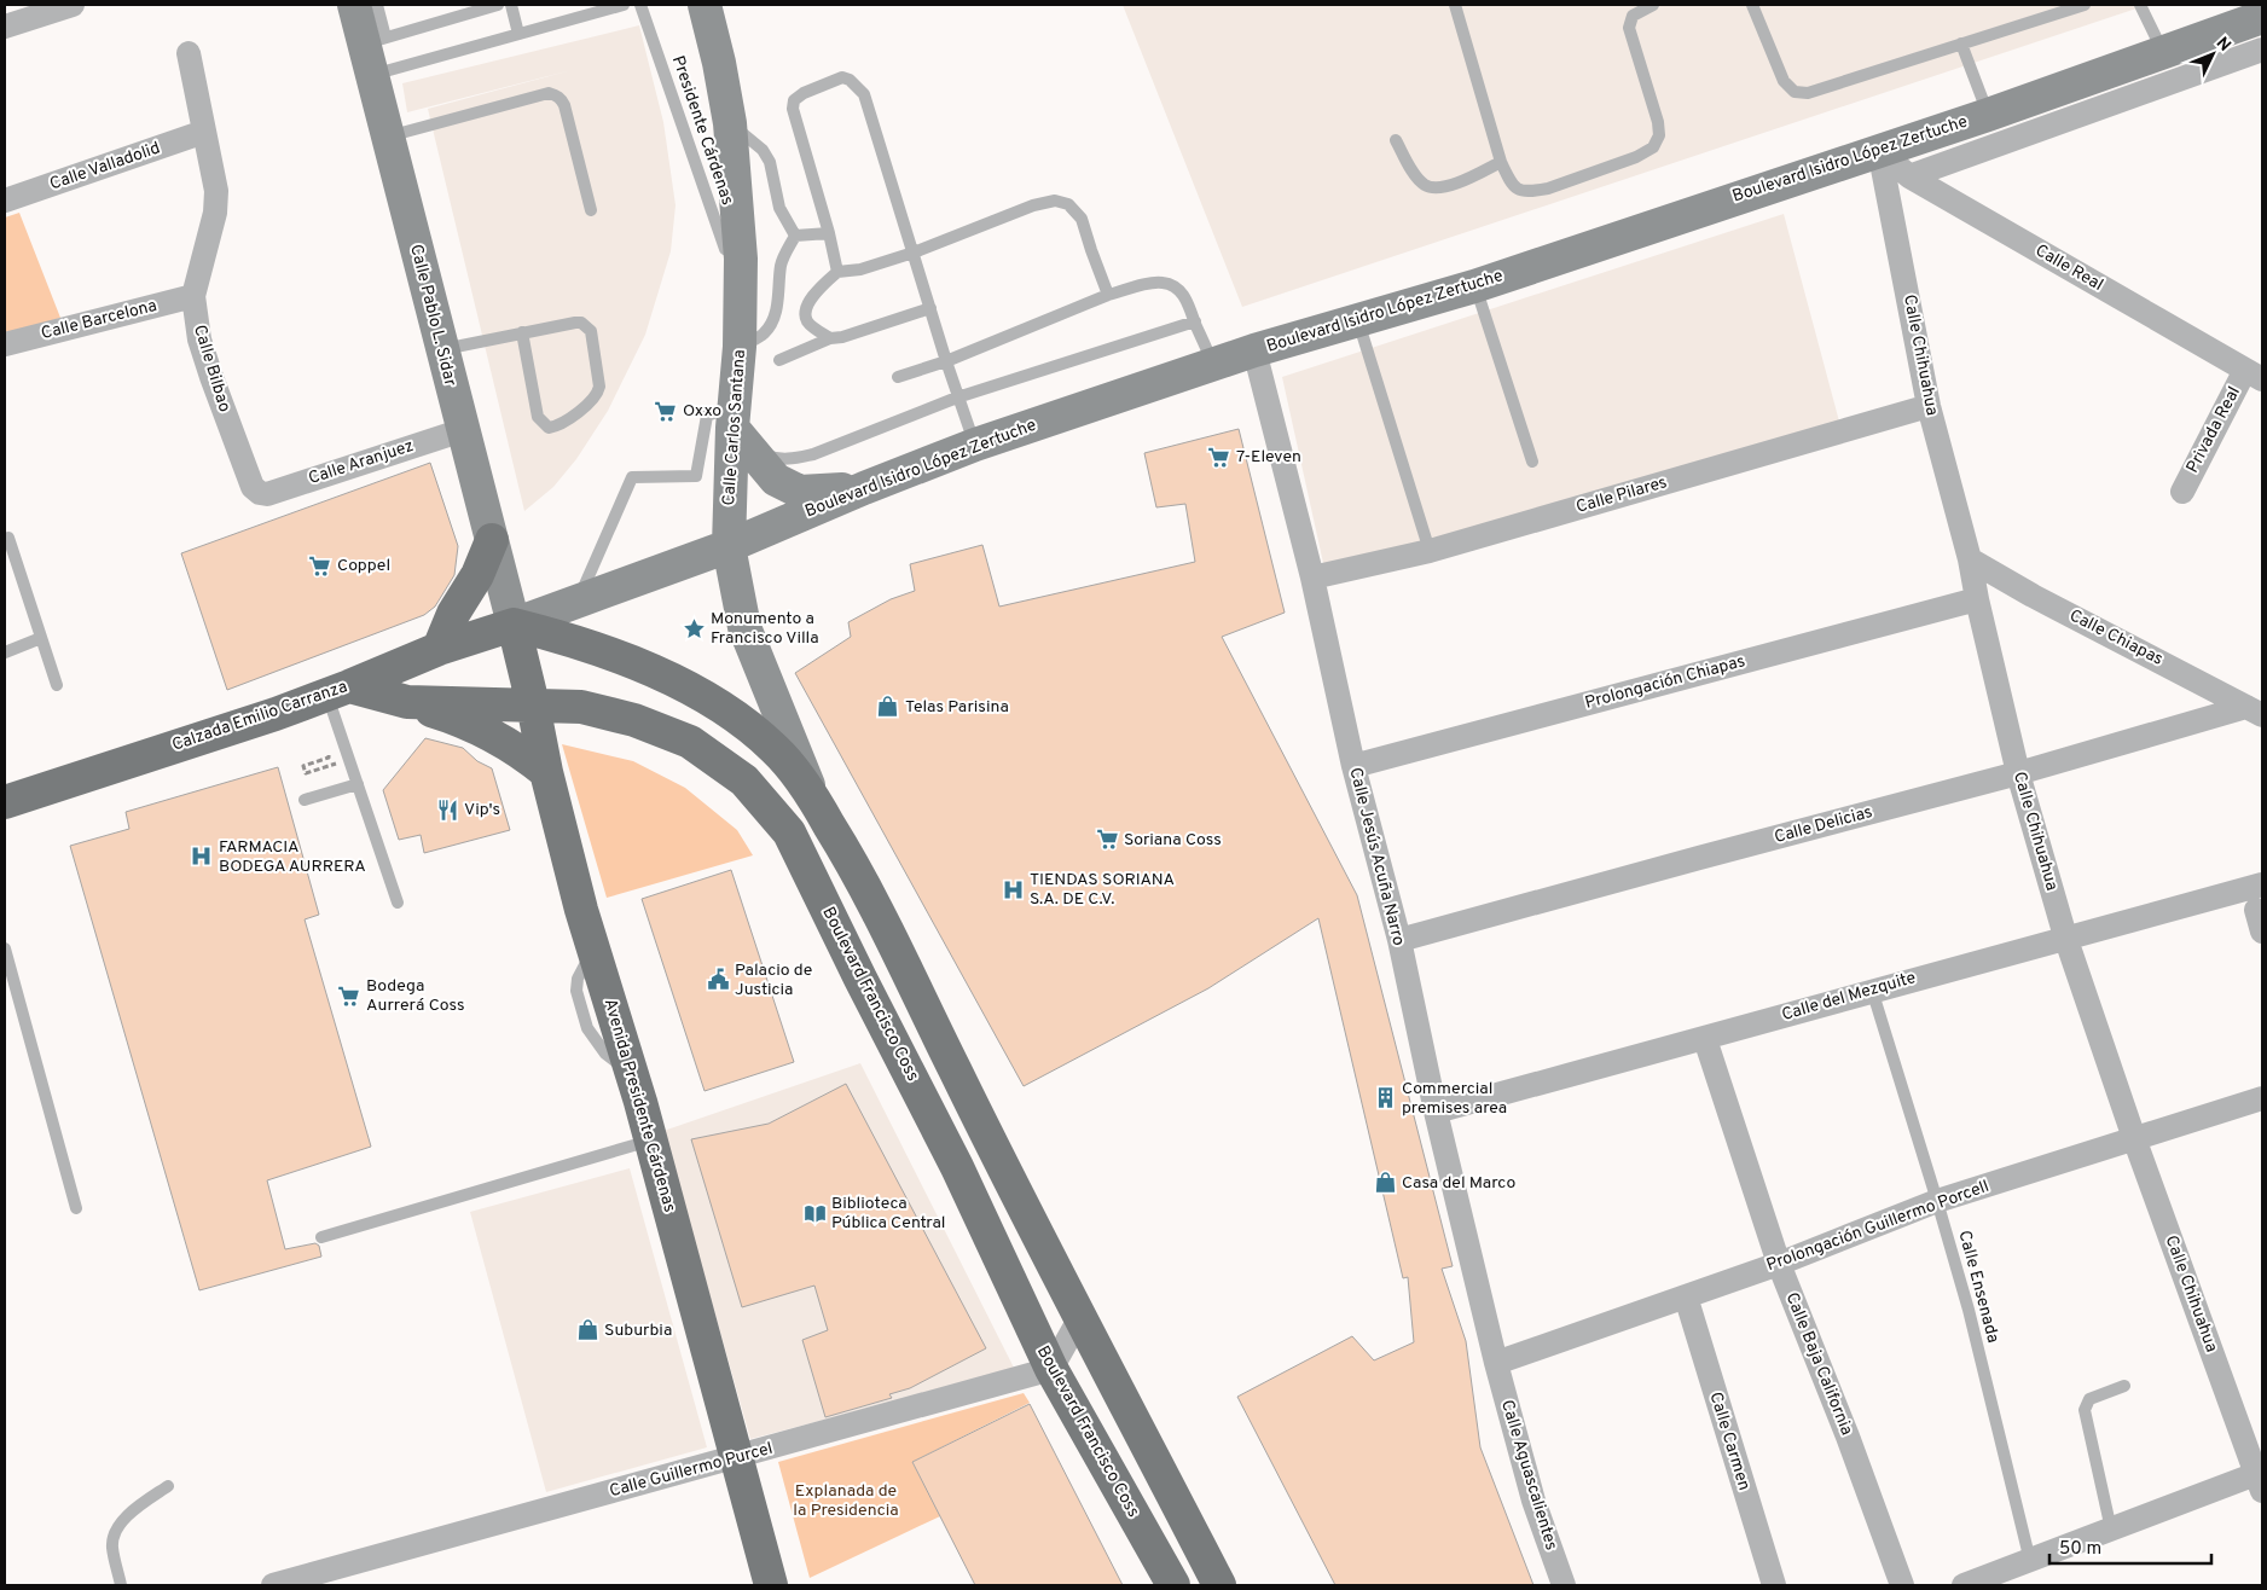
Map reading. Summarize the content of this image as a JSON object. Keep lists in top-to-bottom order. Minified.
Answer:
{"streets":{"main road":["Boulevard Isidro López Zertuche","Calle Pablo L. Sidar","Calle Carlos Santana","Calzada Emilio Carranza","Boulevard Francisco Coss","Avenida Presidente Cárdenas"],"street":["Calle Valladolid","Calle Real","Calle Barcelona","Calle Chihuahua","Calle Bilbao","Privada Real","Calle Aranjuez","Calle Pilares","Calle Chiapas","Prolongación Chiapas","Calle Delicias","Calle Jesús Acuña Narro","Calle del Mezquite","Prolongación Guillermo Porcell","Calle Baja California","Calle Carmen","Calle Guillermo Purcel","Calle Aguascalientes"],"lane":["Presidente Cárdenas","Calle Ensenada"]},"crossings":[["Presidente Cárdenas","Calle Carlos Santana"],["Boulevard Isidro López Zertuche","Calle Real"],["Boulevard Isidro López Zertuche","Calle Pablo L. Sidar"],["Boulevard Isidro López Zertuche","Calle Chihuahua"],["Boulevard Isidro López Zertuche","Calle Carlos Santana"],["Boulevard Isidro López Zertuche","Calzada Emilio Carranza"],["Boulevard Isidro López Zertuche","Calle Jesús Acuña Narro"],["Boulevard Isidro López Zertuche","Avenida Presidente Cárdenas"],["Calle Valladolid","Calle Bilbao"],["Calle Real","Calle Chihuahua"],["Calle Real","Privada Real"],["Calle Pablo L. Sidar","Calle Aranjuez"],["Calle Pablo L. Sidar","Calzada Emilio Carranza"],["Calle Pablo L. Sidar","Avenida Presidente Cárdenas"],["Calle Barcelona","Calle Bilbao"],["Calle Chihuahua","Calle Pilares"],["Calle Chihuahua","Calle Chiapas"],["Calle Chihuahua","Prolongación Chiapas"],["Calle Chihuahua","Calle Delicias"],["Calle Chihuahua","Calle del Mezquite"],["Calle Chihuahua","Prolongación Guillermo Porcell"],["Calle Bilbao","Calle Aranjuez"],["Calle Pilares","Calle Jesús Acuña Narro"],["Calle Chiapas","Calle Delicias"],["Prolongación Chiapas","Calle Jesús Acuña Narro"],["Calzada Emilio Carranza","Boulevard Francisco Coss"],["Calzada Emilio Carranza","Avenida Presidente Cárdenas"],["Calle Delicias","Calle Jesús Acuña Narro"],["Calle Jesús Acuña Narro","Calle del Mezquite"],["Calle Jesús Acuña Narro","Prolongación Guillermo Porcell"],["Calle Jesús Acuña Narro","Calle Aguascalientes"],["Boulevard Francisco Coss","Avenida Presidente Cárdenas"],["Boulevard Francisco Coss","Calle Guillermo Purcel"],["Calle del Mezquite","Calle Ensenada"],["Calle del Mezquite","Calle Baja California"],["Avenida Presidente Cárdenas","Calle Guillermo Purcel"],["Prolongación Guillermo Porcell","Calle Ensenada"],["Prolongación Guillermo Porcell","Calle Baja California"],["Prolongación Guillermo Porcell","Calle Carmen"],["Prolongación Guillermo Porcell","Calle Aguascalientes"]],"parks":["Explanada de la Presidencia"],"places":{"supermarket":["Oxxo","7-Eleven","Coppel","Soriana Coss","Bodega Aurrerá Coss"],"place":["Monumento a Francisco Villa"],"shop":["Telas Parisina","Casa del Marco","Suburbia"],"restaurant":["Vip's"],"hospital":["FARMACIA BODEGA AURRERA","TIENDAS SORIANA S.A. DE C.V."],"public building":["Palacio de Justicia"],"building":["Commercial premises area"],"library":["Biblioteca Pública Central"]},"scale_bar":"50 m","north":"top right"}
